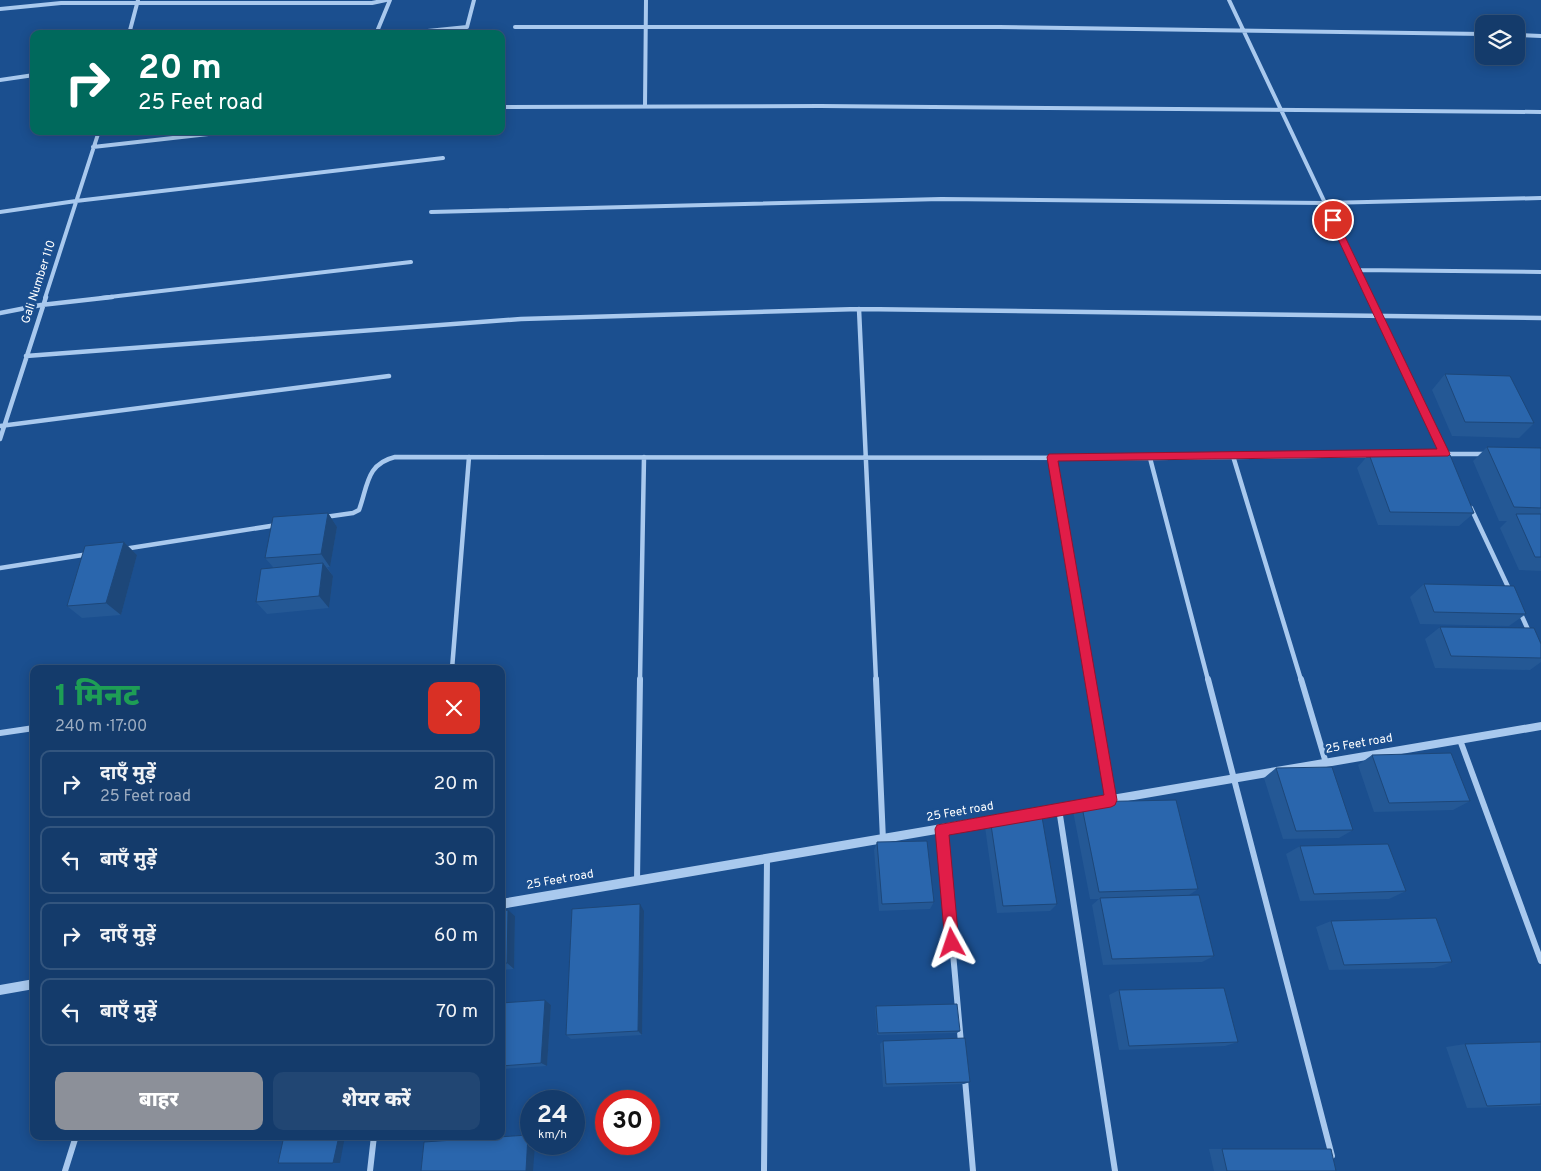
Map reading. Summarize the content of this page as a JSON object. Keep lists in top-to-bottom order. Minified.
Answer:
{"streets":{"street":["Gali Number 110","25 Feet road"]},"page":{"turn":["20 m","25 Feet road"],"heading":["1 मिनट","240 m · 17:00"],"list":[{"name":"दाएँ मुड़ें","note":"25 Feet road","value":"20 m"},{"name":"बाएँ मुड़ें","value":"30 m"},{"name":"दाएँ मुड़ें","value":"60 m"},{"name":"बाएँ मुड़ें","value":"70 m"}],"buttons":["बाहर","शेयर करें"],"speed":"24 km/h","limit":"30"}}
